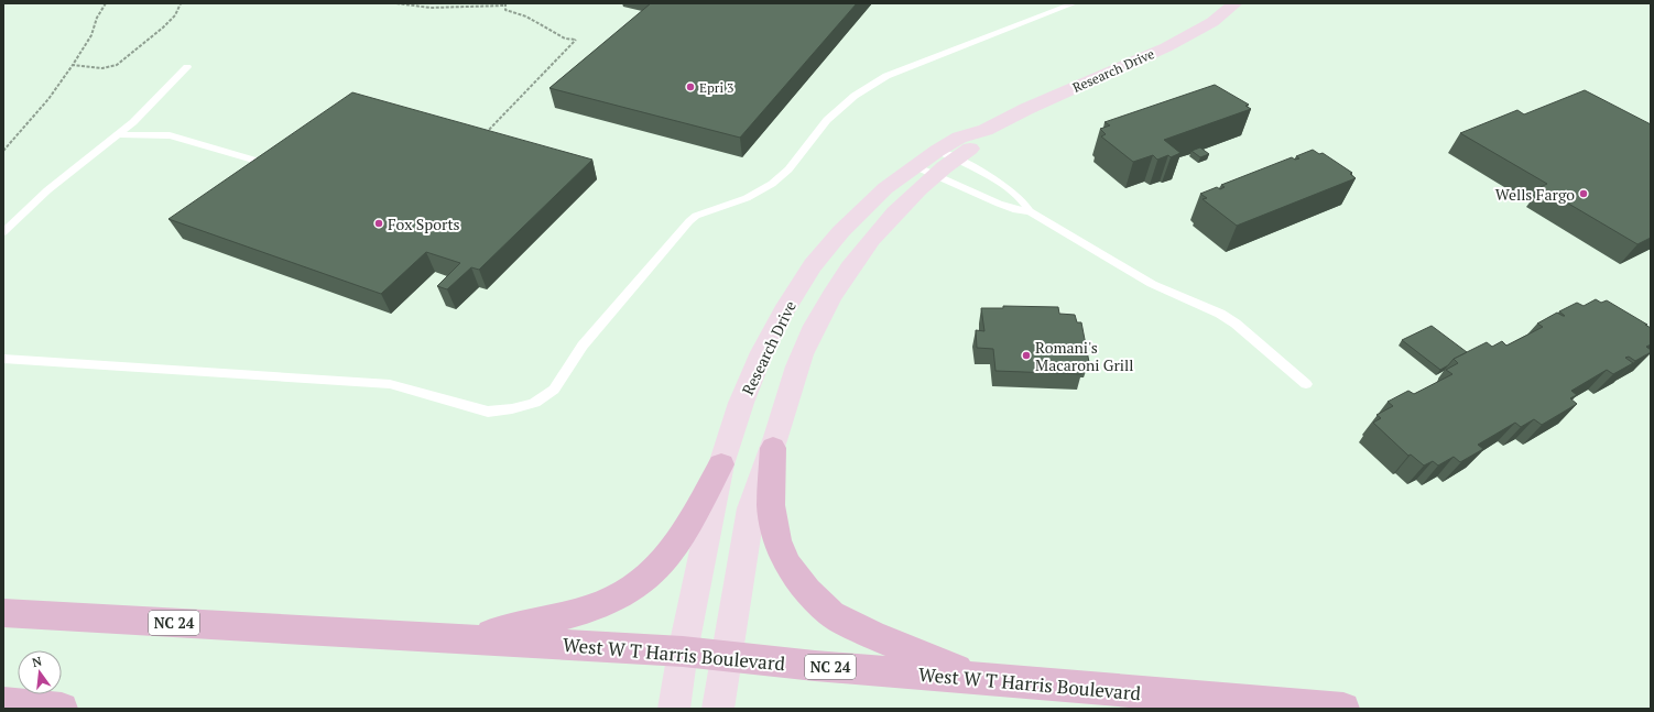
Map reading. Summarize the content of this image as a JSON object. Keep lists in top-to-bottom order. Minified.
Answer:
{"streets":{"main road":["NC 24","West W T Harris Boulevard"],"street":["Research Drive"]},"crossings":[["Research Drive","West W T Harris Boulevard"]],"places":["Epri 3","Wells Fargo","Fox Sports","Romani's Macaroni Grill"],"north":"top"}
